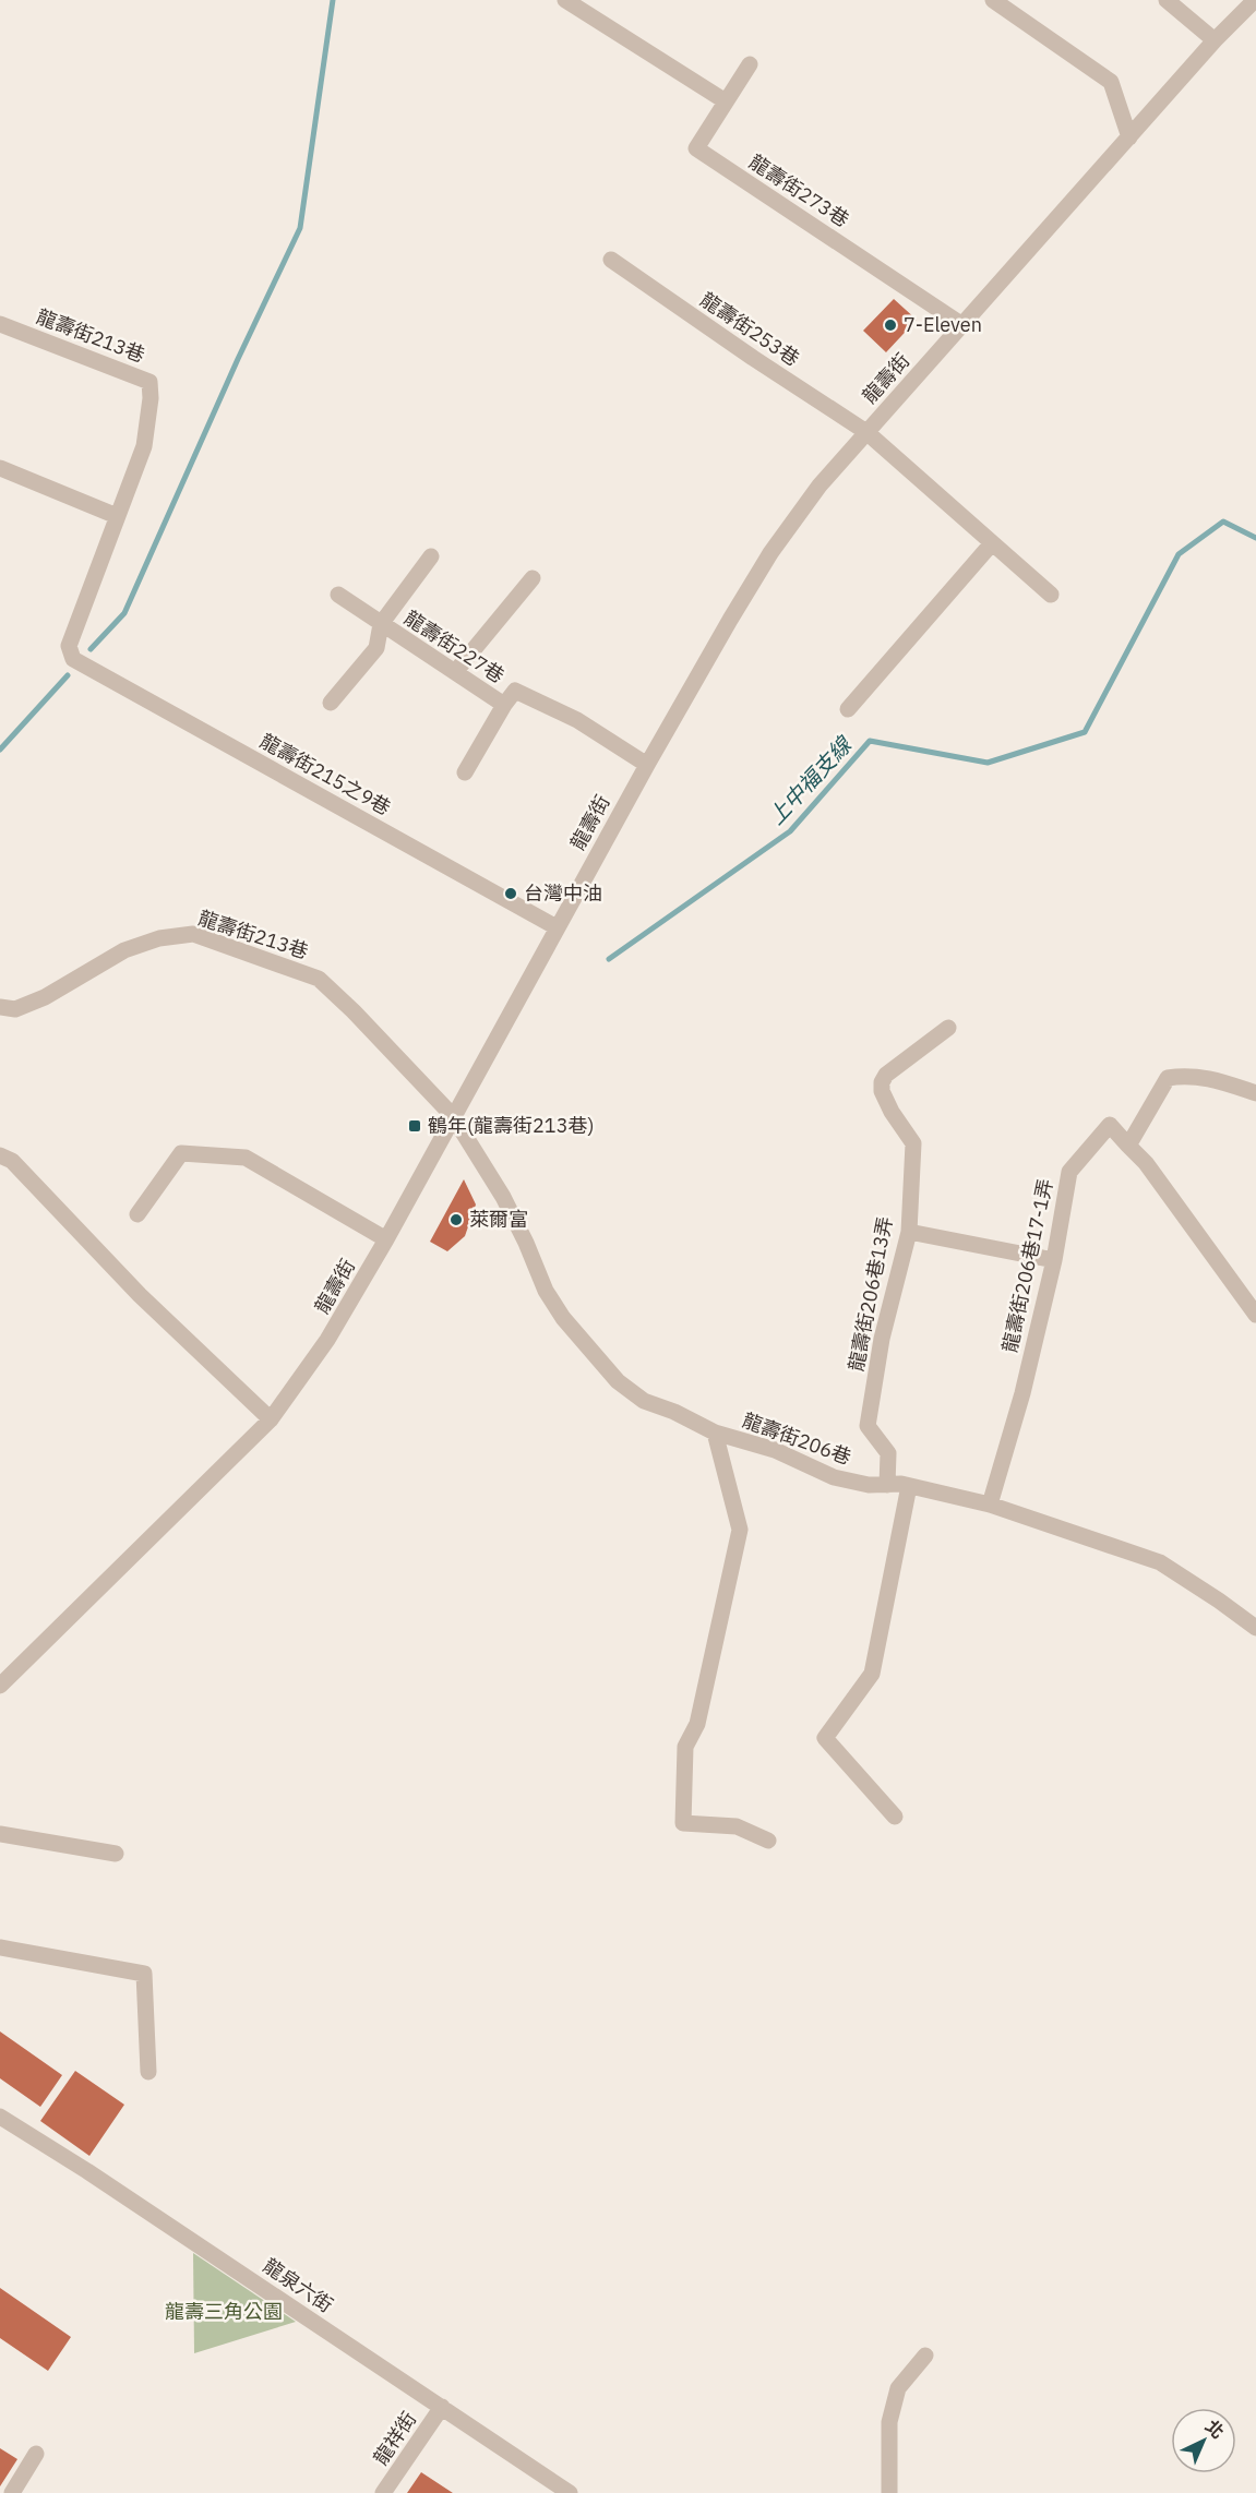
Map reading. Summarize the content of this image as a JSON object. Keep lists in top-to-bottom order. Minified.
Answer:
{"streets":{"street":["龍壽街273巷","龍壽街253巷","龍壽街213巷","龍壽街","龍壽街227巷","龍壽街215之9巷","龍壽街206巷17-1弄","龍壽街206巷13弄","龍壽街206巷","龍泉六街","龍祥街"]},"crossings":[["龍壽街273巷","龍壽街"],["龍壽街253巷","龍壽街"],["龍壽街213巷","龍壽街"],["龍壽街213巷","龍壽街215之9巷"],["龍壽街213巷","龍壽街206巷"],["龍壽街","龍壽街227巷"],["龍壽街","龍壽街215之9巷"],["龍壽街","龍壽街206巷"],["龍壽街206巷17-1弄","龍壽街206巷"],["龍壽街206巷13弄","龍壽街206巷"],["龍泉六街","龍祥街"]],"water":["上中福支線"],"parks":["龍壽三角公園"],"places":{"other":["7-Eleven","台灣中油","萊爾富"],"transit":["鶴年(龍壽街213巷)"]},"north":"top right"}
